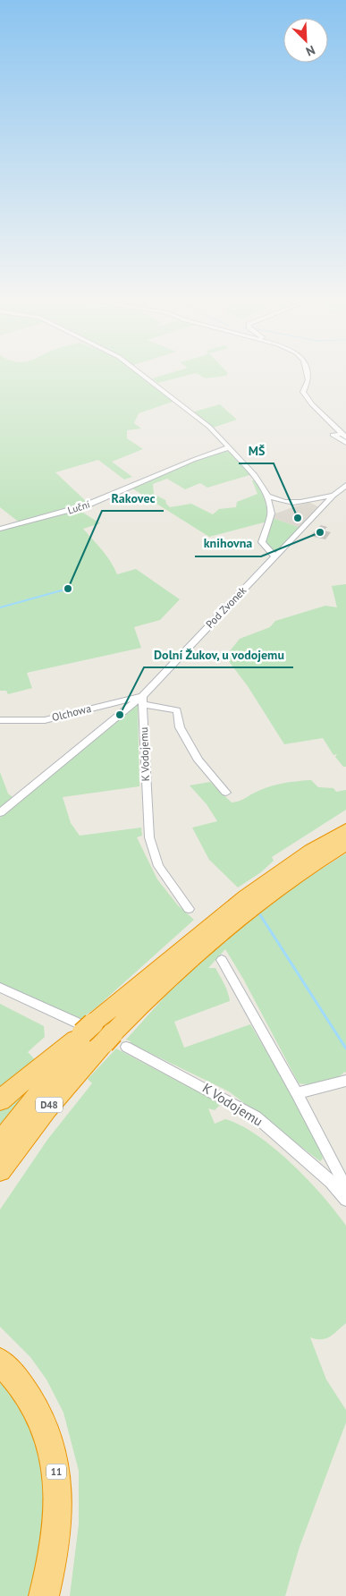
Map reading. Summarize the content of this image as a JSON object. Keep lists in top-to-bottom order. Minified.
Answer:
{"streets":{"highway":["D48","11"],"street":["Luční","Pod Zvonek","Olchowa","K Vodojemu"]},"crossings":[["Pod Zvonek","Olchowa"],["Pod Zvonek","K Vodojemu"],["Olchowa","K Vodojemu"],["K Vodojemu","D48"]],"places":["MŠ","knihovna","Rakovec","Dolní Žukov, u vodojemu"],"north":"bottom right"}
